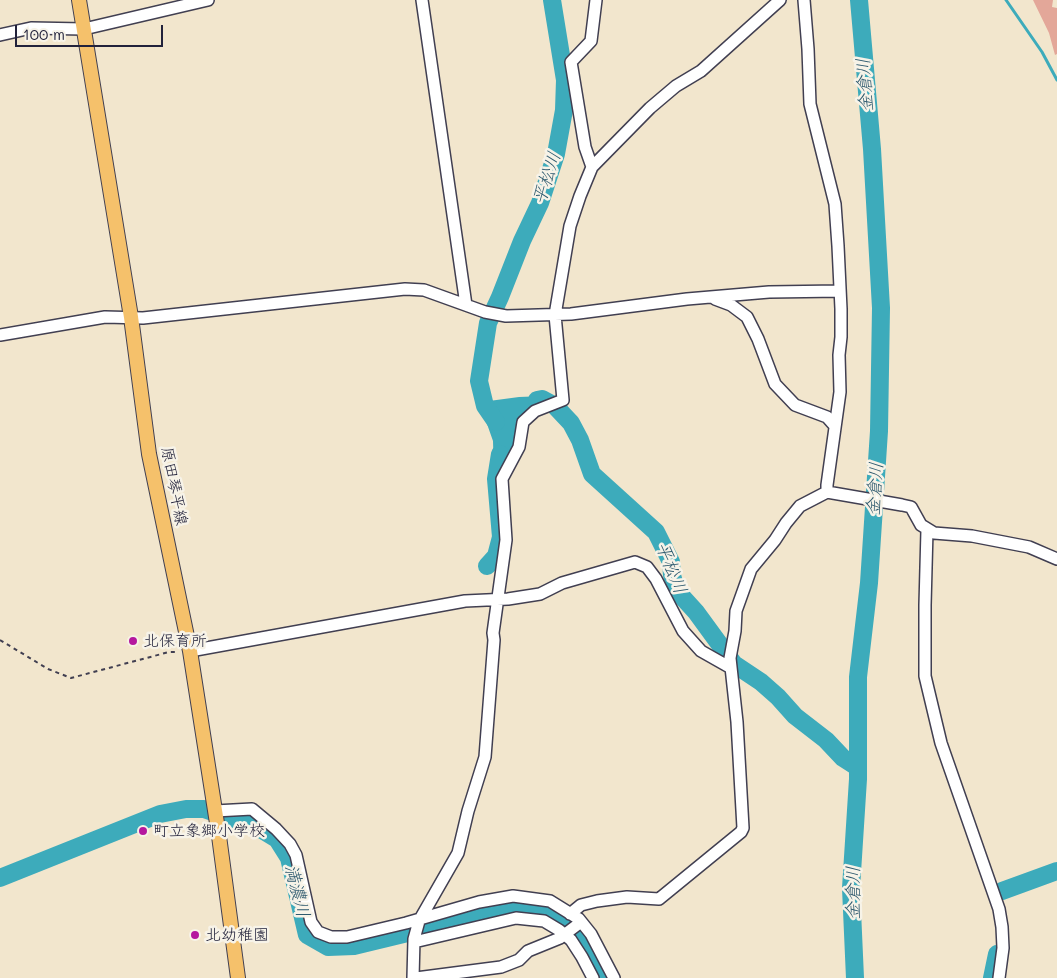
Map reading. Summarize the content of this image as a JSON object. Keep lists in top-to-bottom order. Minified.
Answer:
{"streets":{"main road":["原田琴平線"]},"water":["金倉川","平松川","満濃川"],"places":["北保育所","町立象郷小学校","北幼稚園"],"scale_bar":"100 m"}
